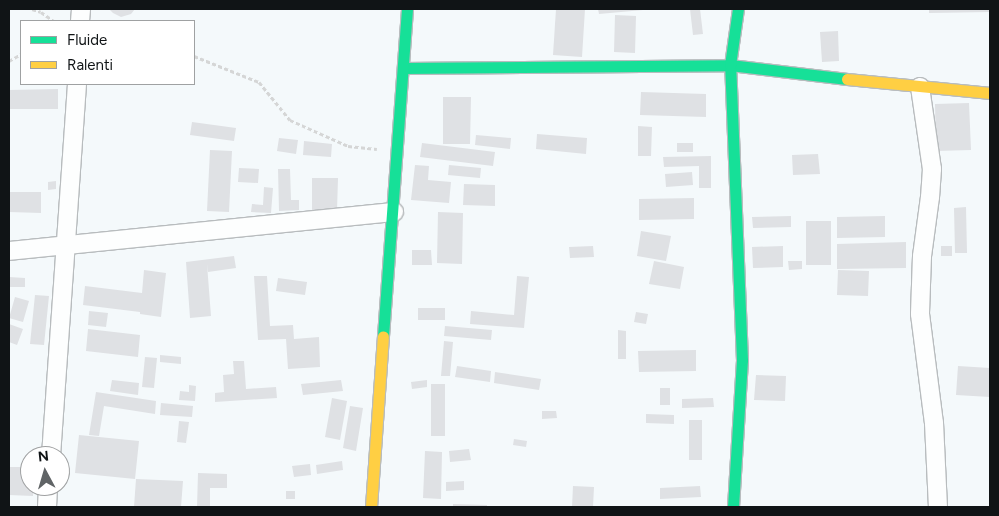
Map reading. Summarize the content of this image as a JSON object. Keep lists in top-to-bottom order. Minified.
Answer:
{"legend":["Fluide","Ralenti"],"north":"top"}
